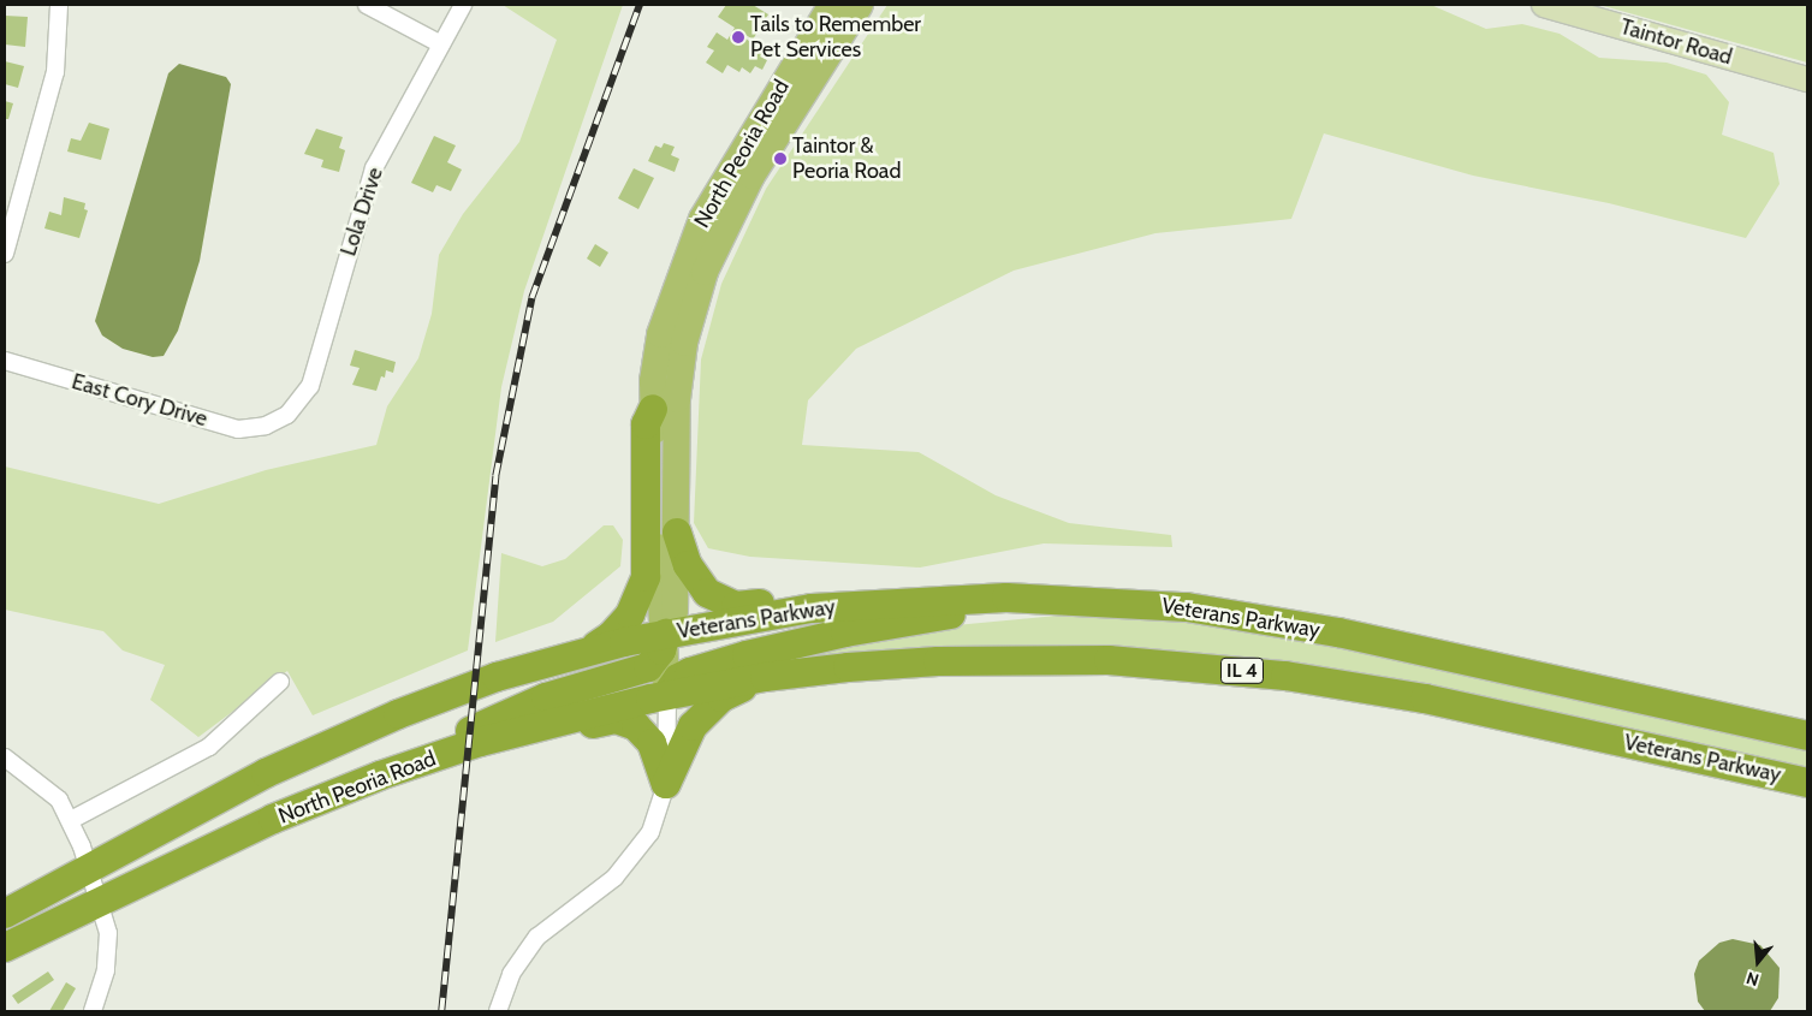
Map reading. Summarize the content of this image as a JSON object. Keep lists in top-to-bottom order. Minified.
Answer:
{"streets":{"highway":["North Peoria Road","Veterans Parkway","IL 4"],"main road":["Taintor Road"],"street":["Lola Drive","East Cory Drive"]},"crossings":[["North Peoria Road","Veterans Parkway"],["Lola Drive","East Cory Drive"]],"places":["Tails to Remember Pet Services","Taintor & Peoria Road"],"north":"bottom"}
